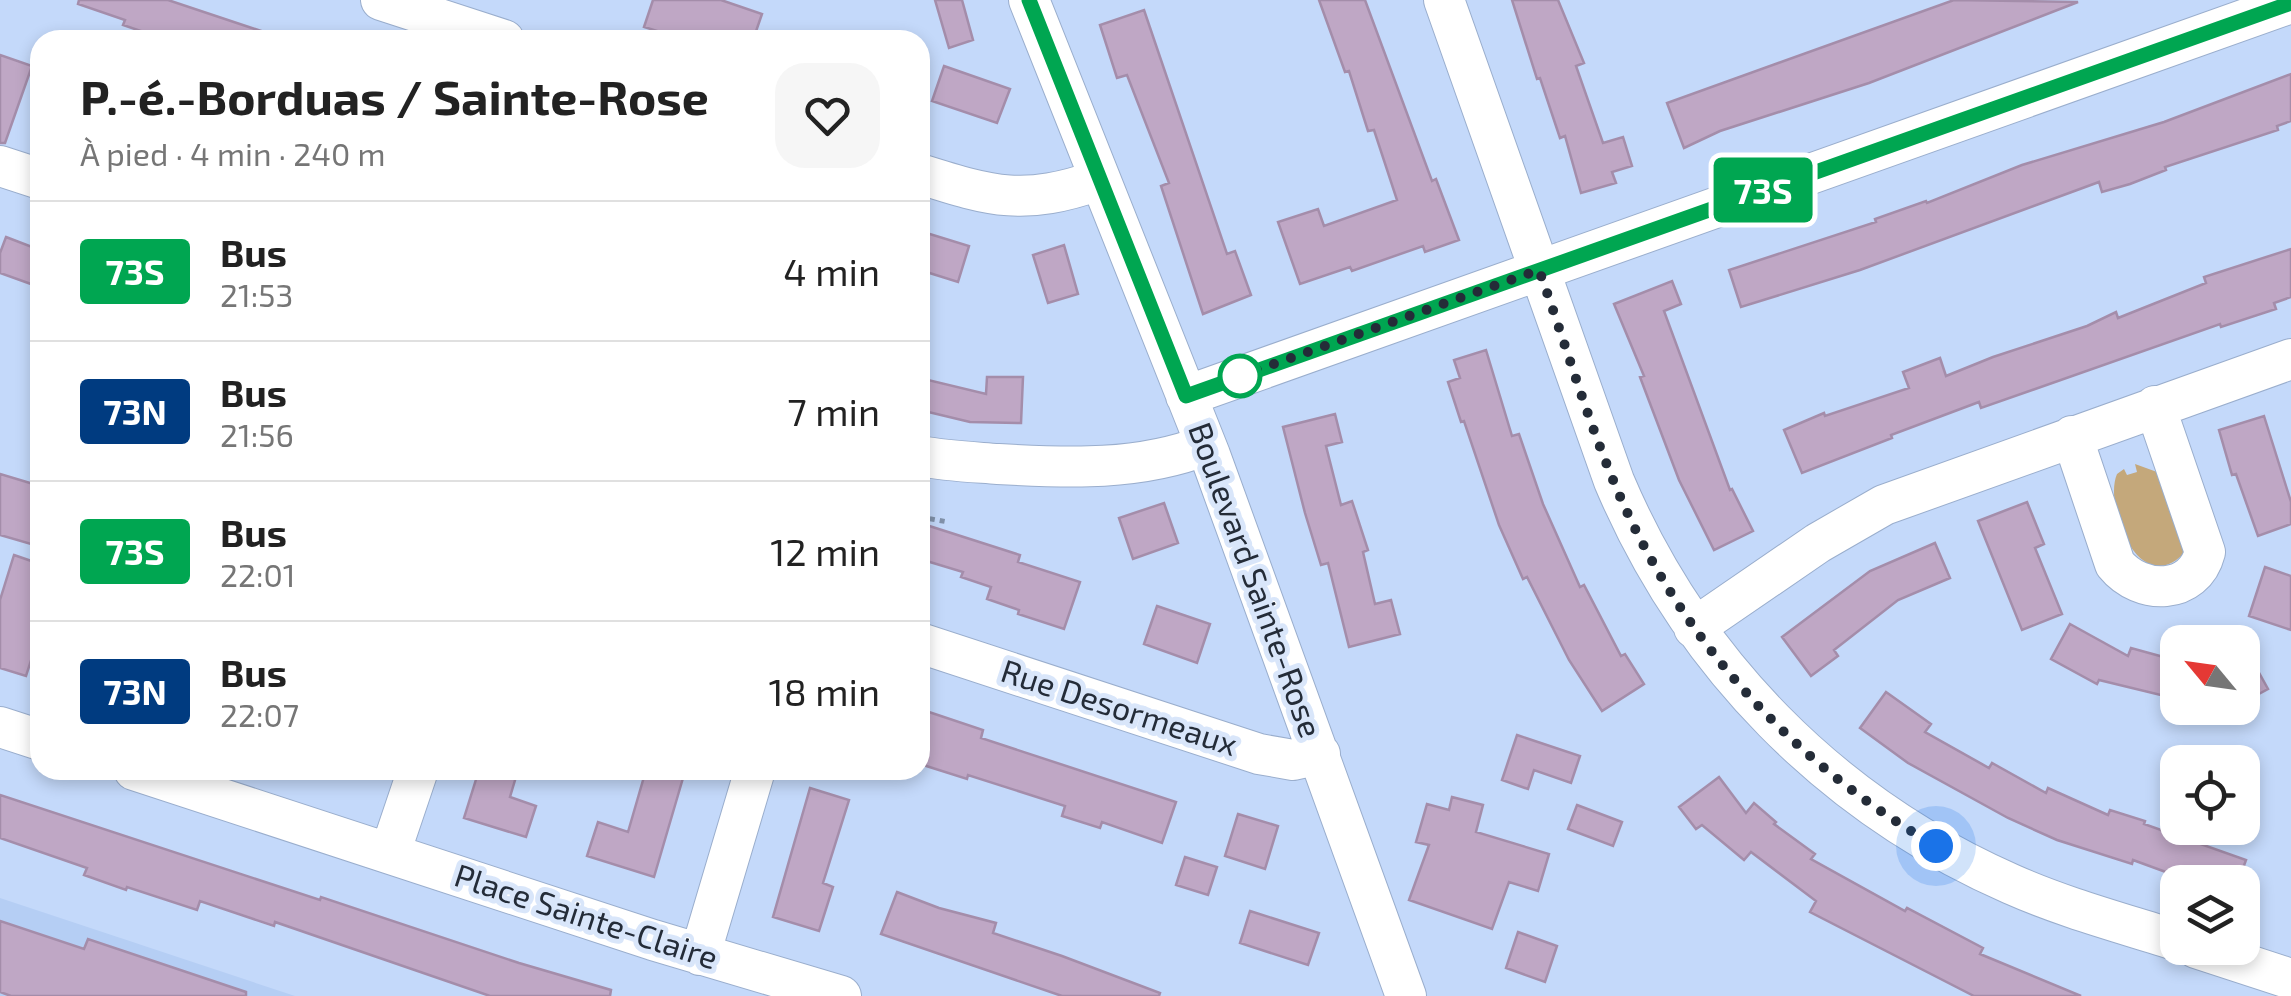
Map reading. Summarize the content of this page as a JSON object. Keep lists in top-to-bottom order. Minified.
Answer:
{"streets":{"street":["Boulevard Sainte-Rose","Rue Desormeaux","Place Sainte-Claire"]},"crossings":[["Boulevard Sainte-Rose","Rue Desormeaux"]],"lines":["bus line 73S"],"north":"top left","page":{"on_map":"73S","heading":["P.-é.-Borduas / Sainte-Rose","À pied · 4 min · 240 m"],"list":[{"mark":"73S","name":"Bus","note":"21:53","value":"4 min"},{"mark":"73N","name":"Bus","note":"21:56","value":"7 min"},{"mark":"73S","name":"Bus","note":"22:01","value":"12 min"},{"mark":"73N","name":"Bus","note":"22:07","value":"18 min"}]}}
